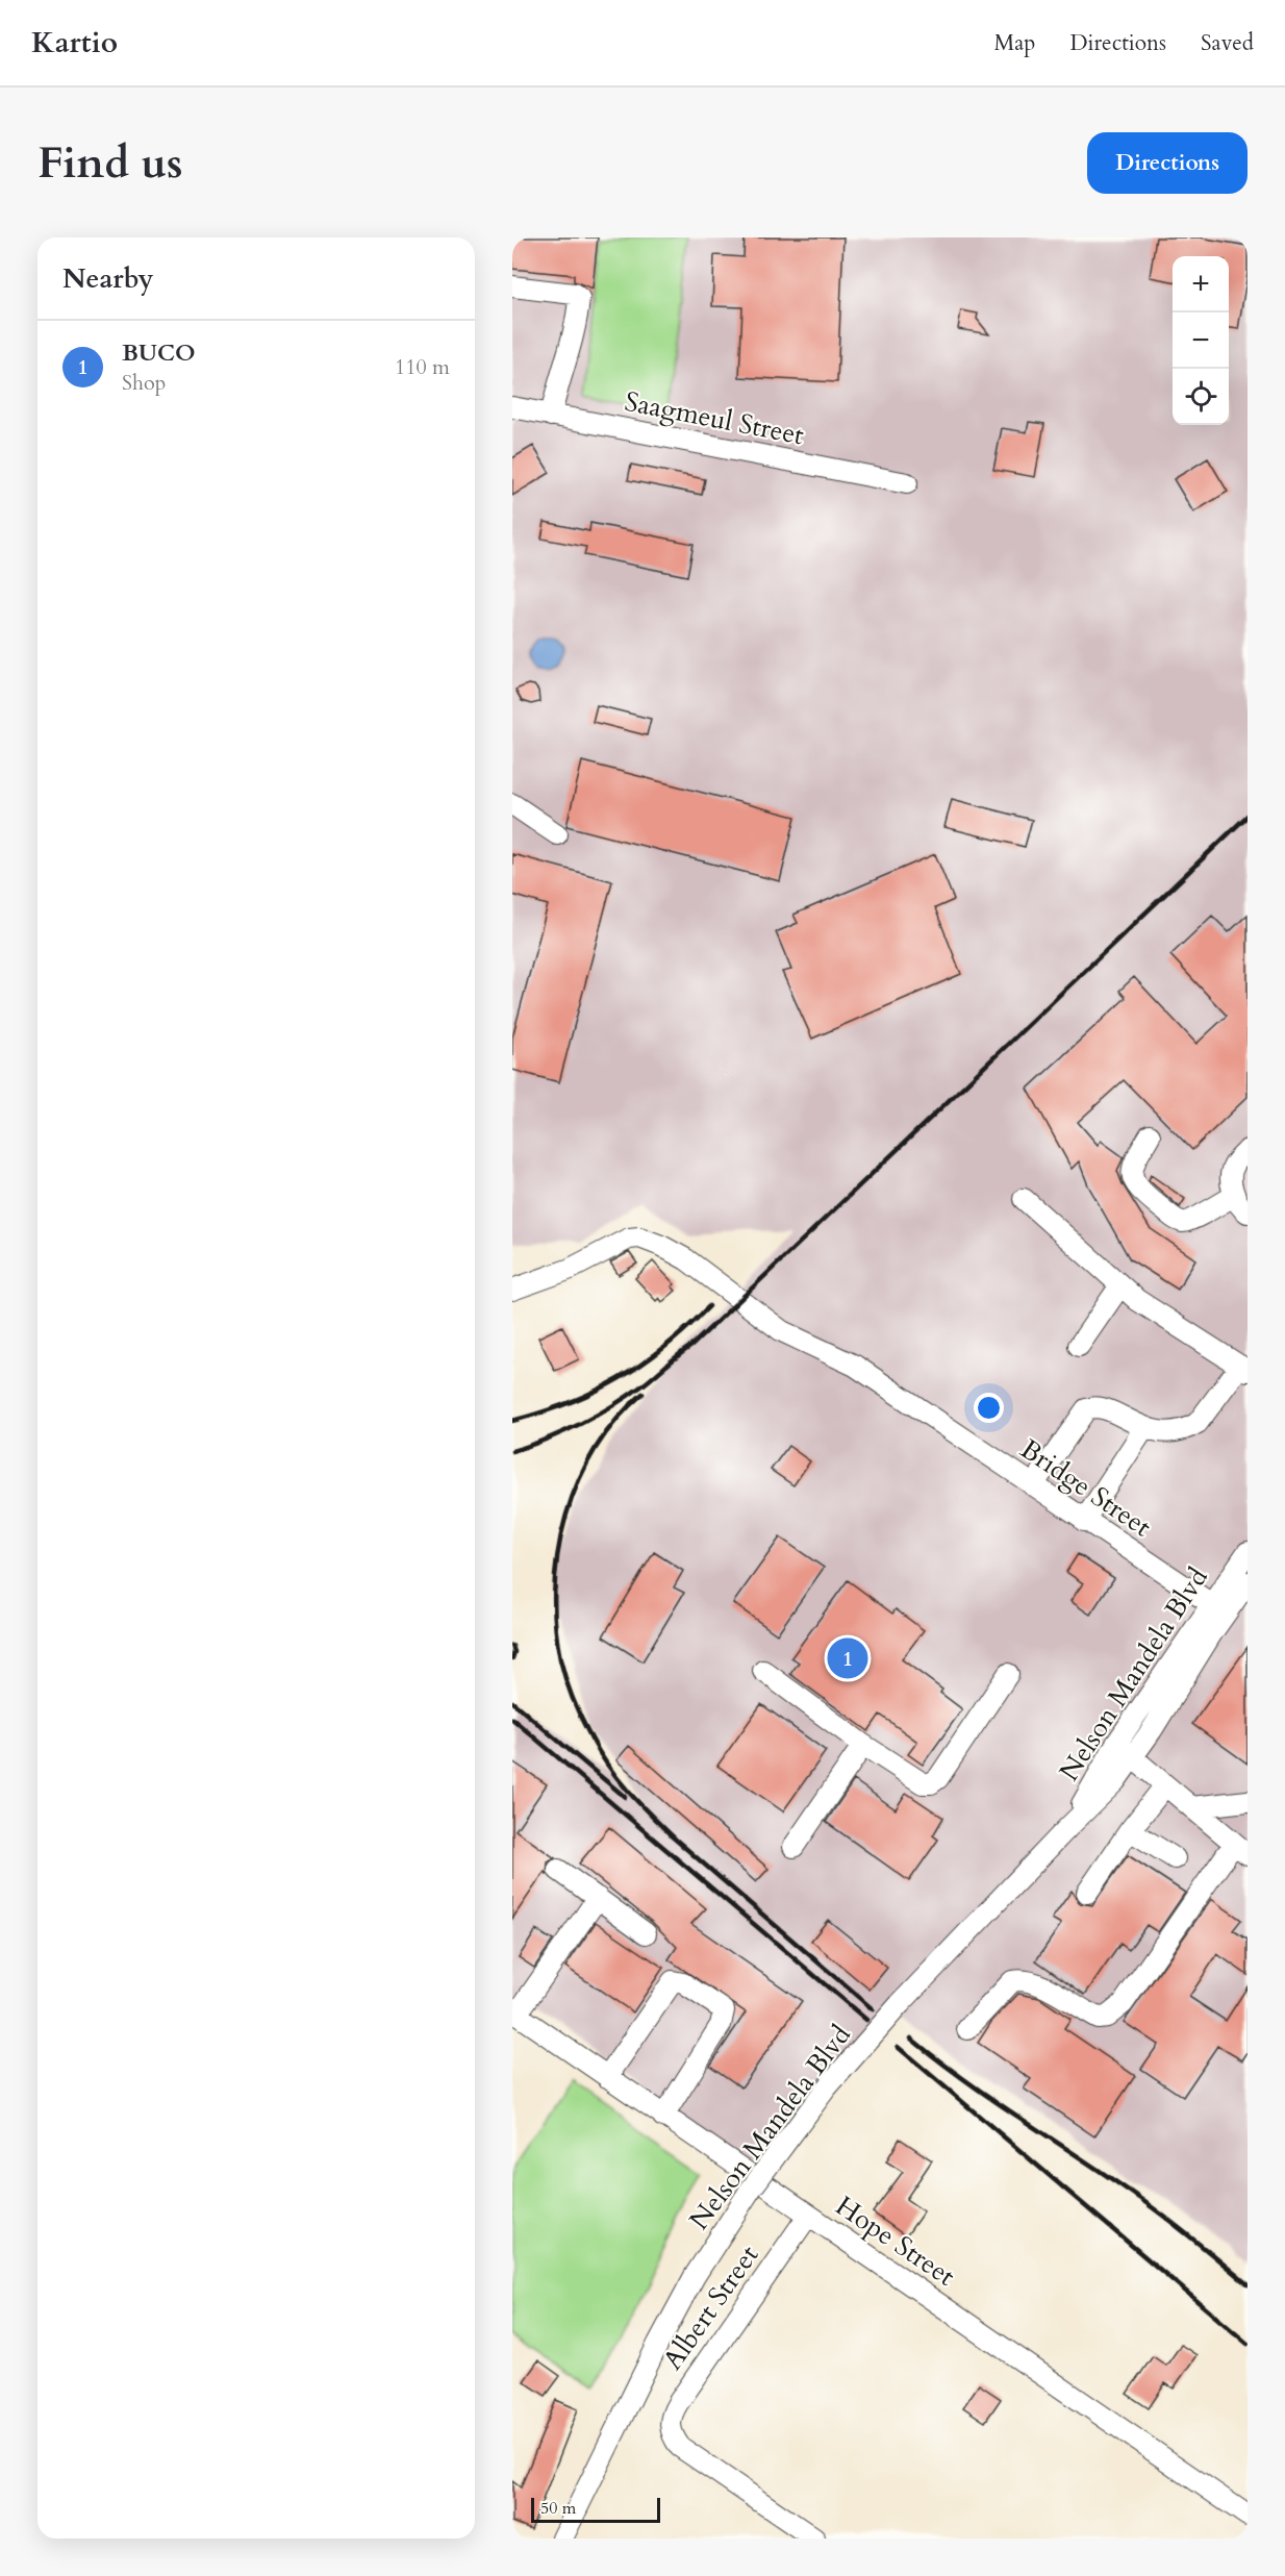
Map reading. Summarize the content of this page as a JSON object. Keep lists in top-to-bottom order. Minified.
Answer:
{"streets":{"street":["Saagmeul Street","Bridge Street","Nelson Mandela Blvd","Hope Street","Albert Street"]},"crossings":[["Bridge Street","Nelson Mandela Blvd"],["Hope Street","Albert Street"]],"scale_bar":"50 m","page":{"header":"Kartio","nav":["Map","Directions","Saved"],"buttons":"Directions","title":"Find us","heading":"Nearby","map_buttons":["+","−"],"list":[{"mark":"1","name":"BUCO","note":"Shop","value":"110 m"}],"pins":"1","scale":"50 m"}}
